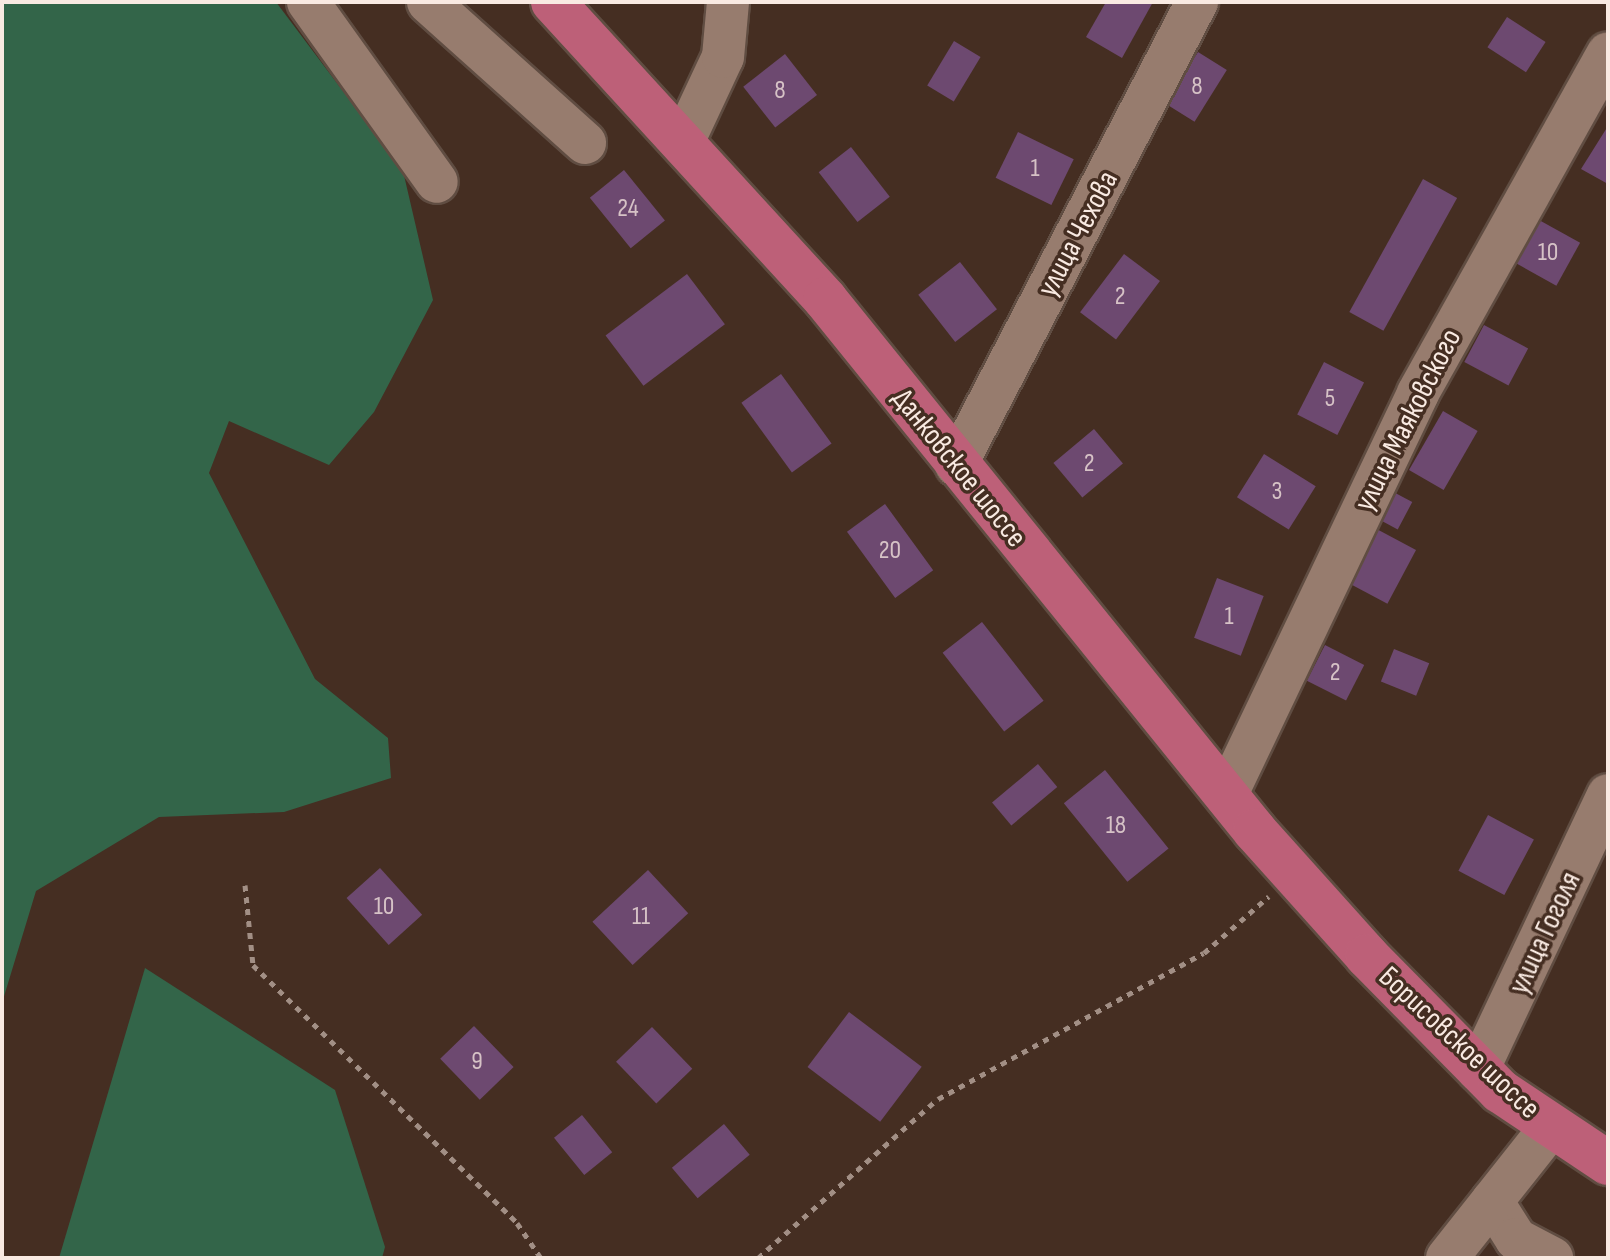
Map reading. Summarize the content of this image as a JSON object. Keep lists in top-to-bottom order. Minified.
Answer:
{"streets":{"main road":["Данковское шоссе","Борисовское шоссе"],"street":["улица Чехова","улица Маяковского","улица Гоголя"]},"crossings":[["улица Чехова","Данковское шоссе"],["улица Маяковского","Данковское шоссе"],["Данковское шоссе","Борисовское шоссе"],["улица Гоголя","Борисовское шоссе"]],"house_numbers":["8","8","1","24","10","2","5","2","3","20","1","2","18","10","11","9"]}
